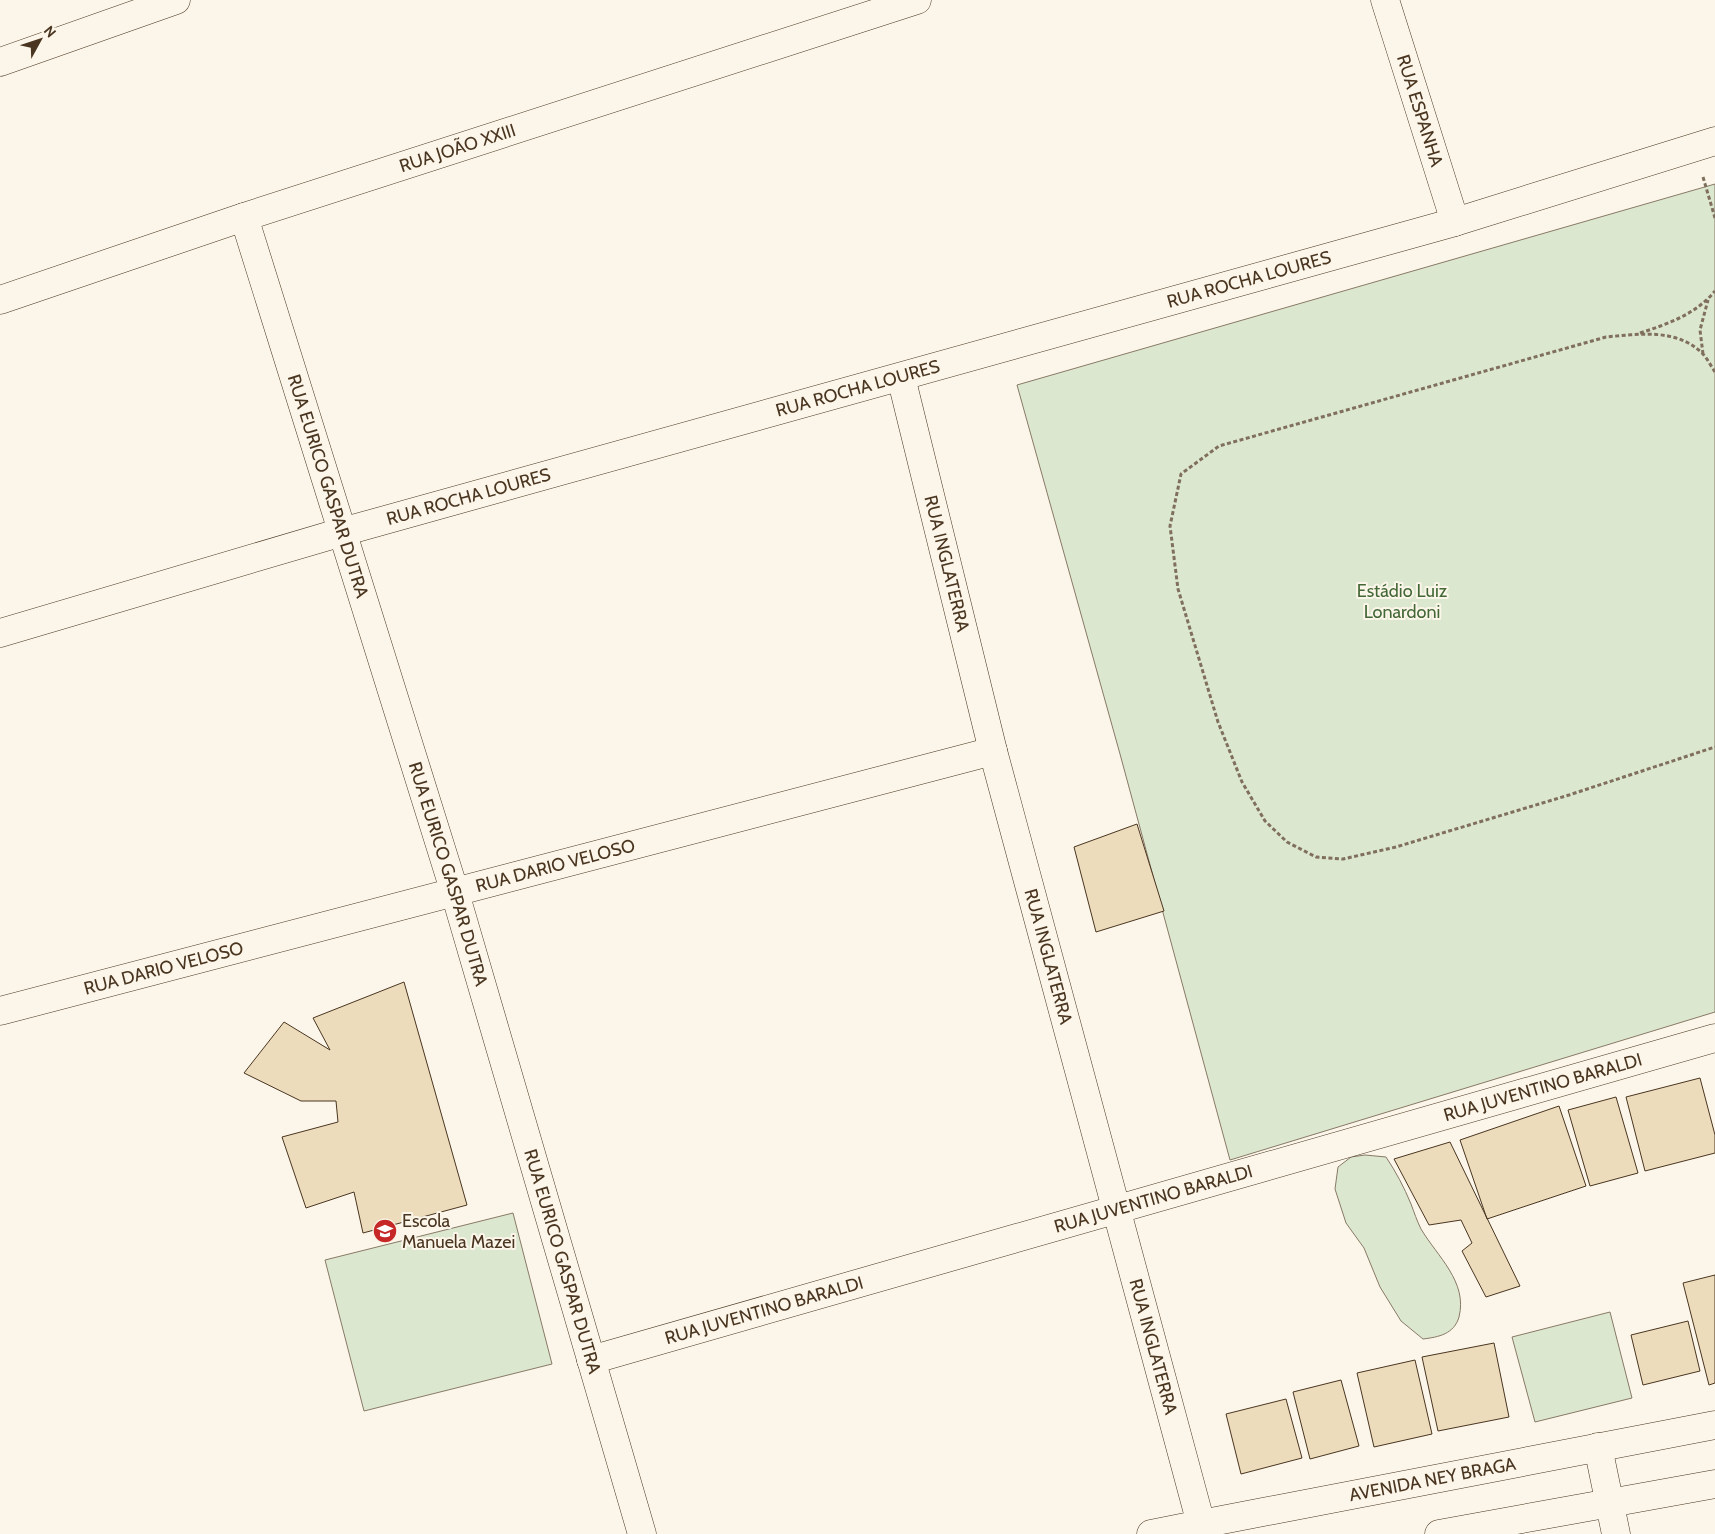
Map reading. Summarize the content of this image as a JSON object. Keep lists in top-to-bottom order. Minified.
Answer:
{"streets":{"street":["RUA ESPANHA","RUA JOÃO XXIII","RUA ROCHA LOURES","RUA EURICO GASPAR DUTRA","RUA INGLATERRA","RUA DARIO VELOSO","RUA JUVENTINO BARALDI","AVENIDA NEY BRAGA"]},"crossings":[["RUA ESPANHA","RUA ROCHA LOURES"],["RUA JOÃO XXIII","RUA EURICO GASPAR DUTRA"],["RUA ROCHA LOURES","RUA EURICO GASPAR DUTRA"],["RUA ROCHA LOURES","RUA INGLATERRA"],["RUA EURICO GASPAR DUTRA","RUA DARIO VELOSO"],["RUA EURICO GASPAR DUTRA","RUA JUVENTINO BARALDI"],["RUA INGLATERRA","RUA DARIO VELOSO"],["RUA INGLATERRA","RUA JUVENTINO BARALDI"],["RUA INGLATERRA","AVENIDA NEY BRAGA"]],"parks":["Estádio Luiz Lonardoni"],"places":{"school or university":["Escola Manuela Mazei"]},"north":"top right"}
